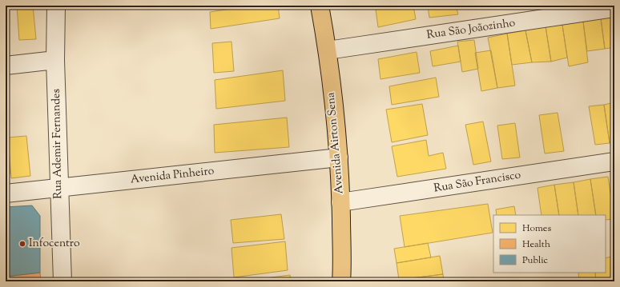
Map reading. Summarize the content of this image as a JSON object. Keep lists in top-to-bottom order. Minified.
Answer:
{"streets":{"main road":["Avenida Airton Sena"],"street":["Rua São Joãozinho","Rua Ademir Fernandes","Avenida Pinheiro","Rua São Francisco"]},"crossings":[["Rua São Joãozinho","Avenida Airton Sena"],["Avenida Airton Sena","Avenida Pinheiro"],["Avenida Airton Sena","Rua São Francisco"],["Rua Ademir Fernandes","Avenida Pinheiro"]],"places":["Infocentro"],"legend":["Homes","Health","Public"]}
